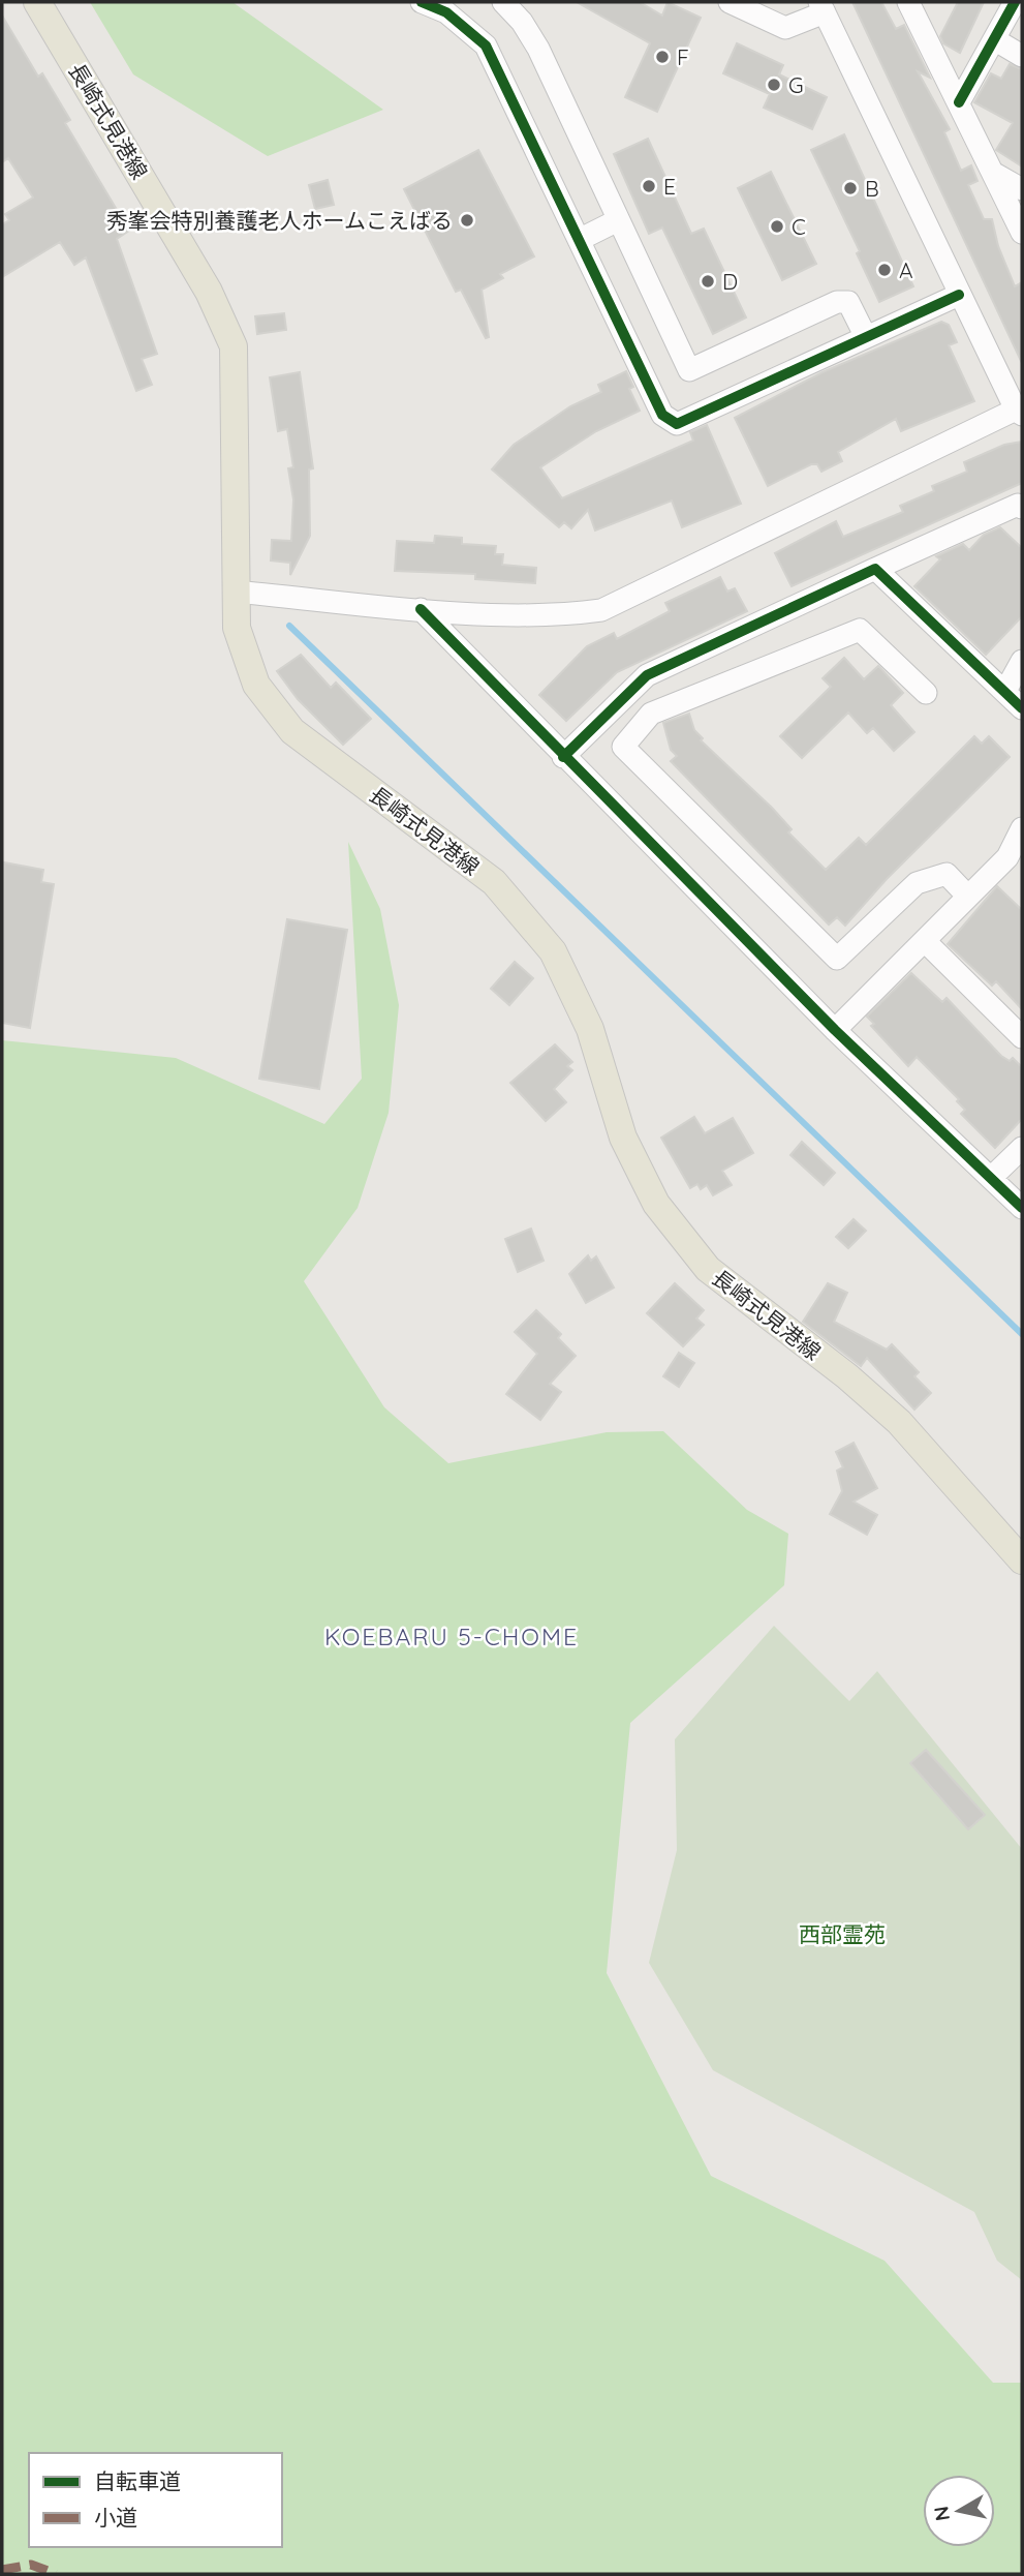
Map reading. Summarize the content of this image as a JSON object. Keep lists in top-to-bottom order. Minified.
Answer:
{"streets":{"main road":["長崎式見港線"]},"districts":["KOEBARU 5-CHOME"],"parks":["西部霊苑"],"places":["F","G","E","B","秀峯会特別養護老人ホームこえばる","C","A","D"],"legend":["自転車道","小道"],"north":"left"}
